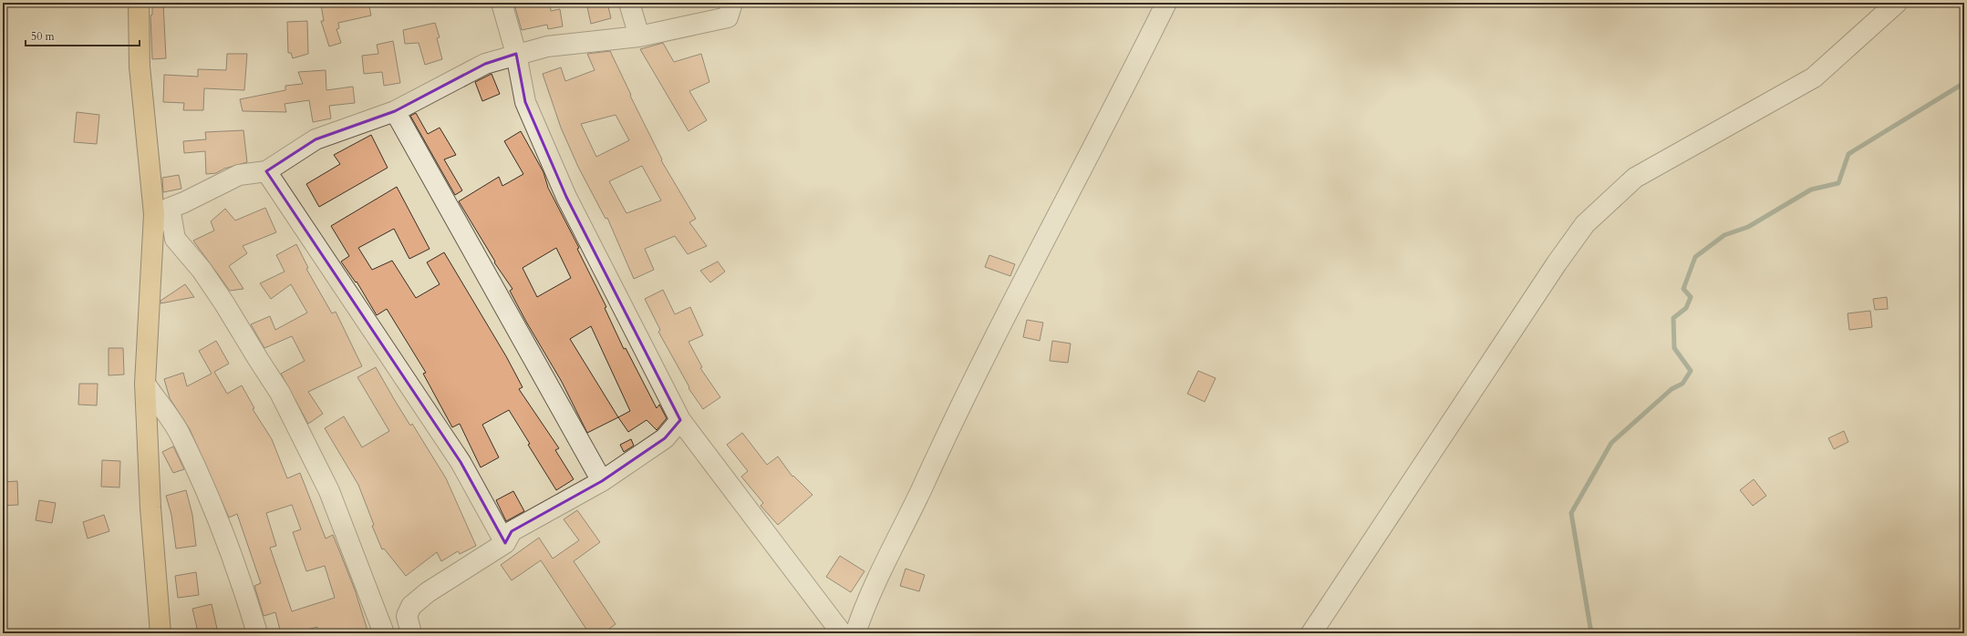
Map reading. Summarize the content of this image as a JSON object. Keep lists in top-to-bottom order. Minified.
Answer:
{"scale_bar":"50 m"}
